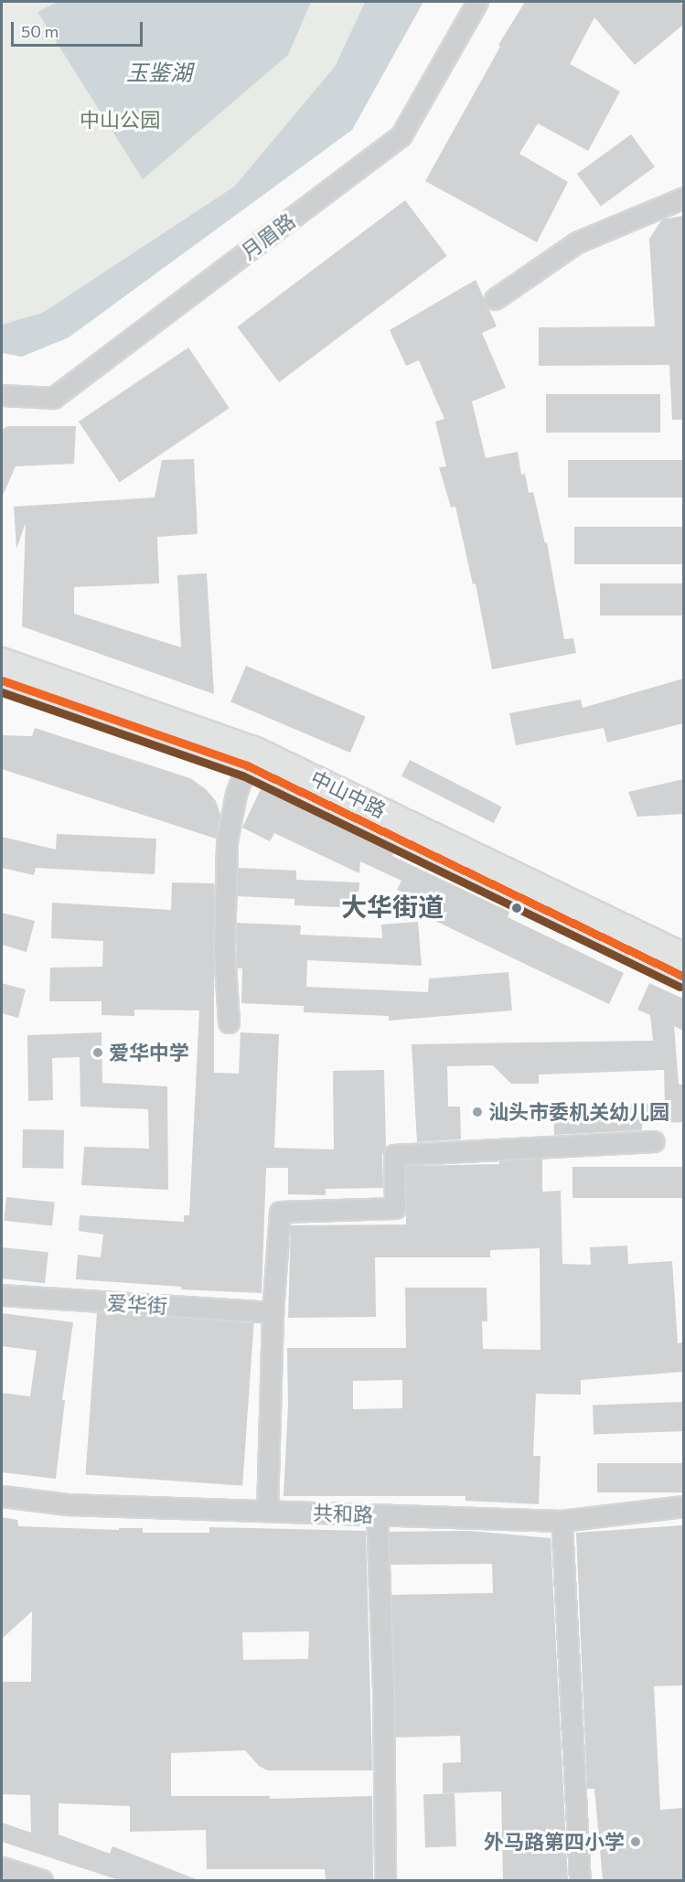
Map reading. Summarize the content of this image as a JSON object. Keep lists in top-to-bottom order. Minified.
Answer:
{"streets":{"main road":["中山中路"],"street":["月眉路","爱华街","共和路"]},"districts":["大华街道"],"water":["玉鉴湖"],"parks":["中山公园"],"places":["爱华中学","汕头市委机关幼儿园","外马路第四小学"],"scale_bar":"50 m"}
